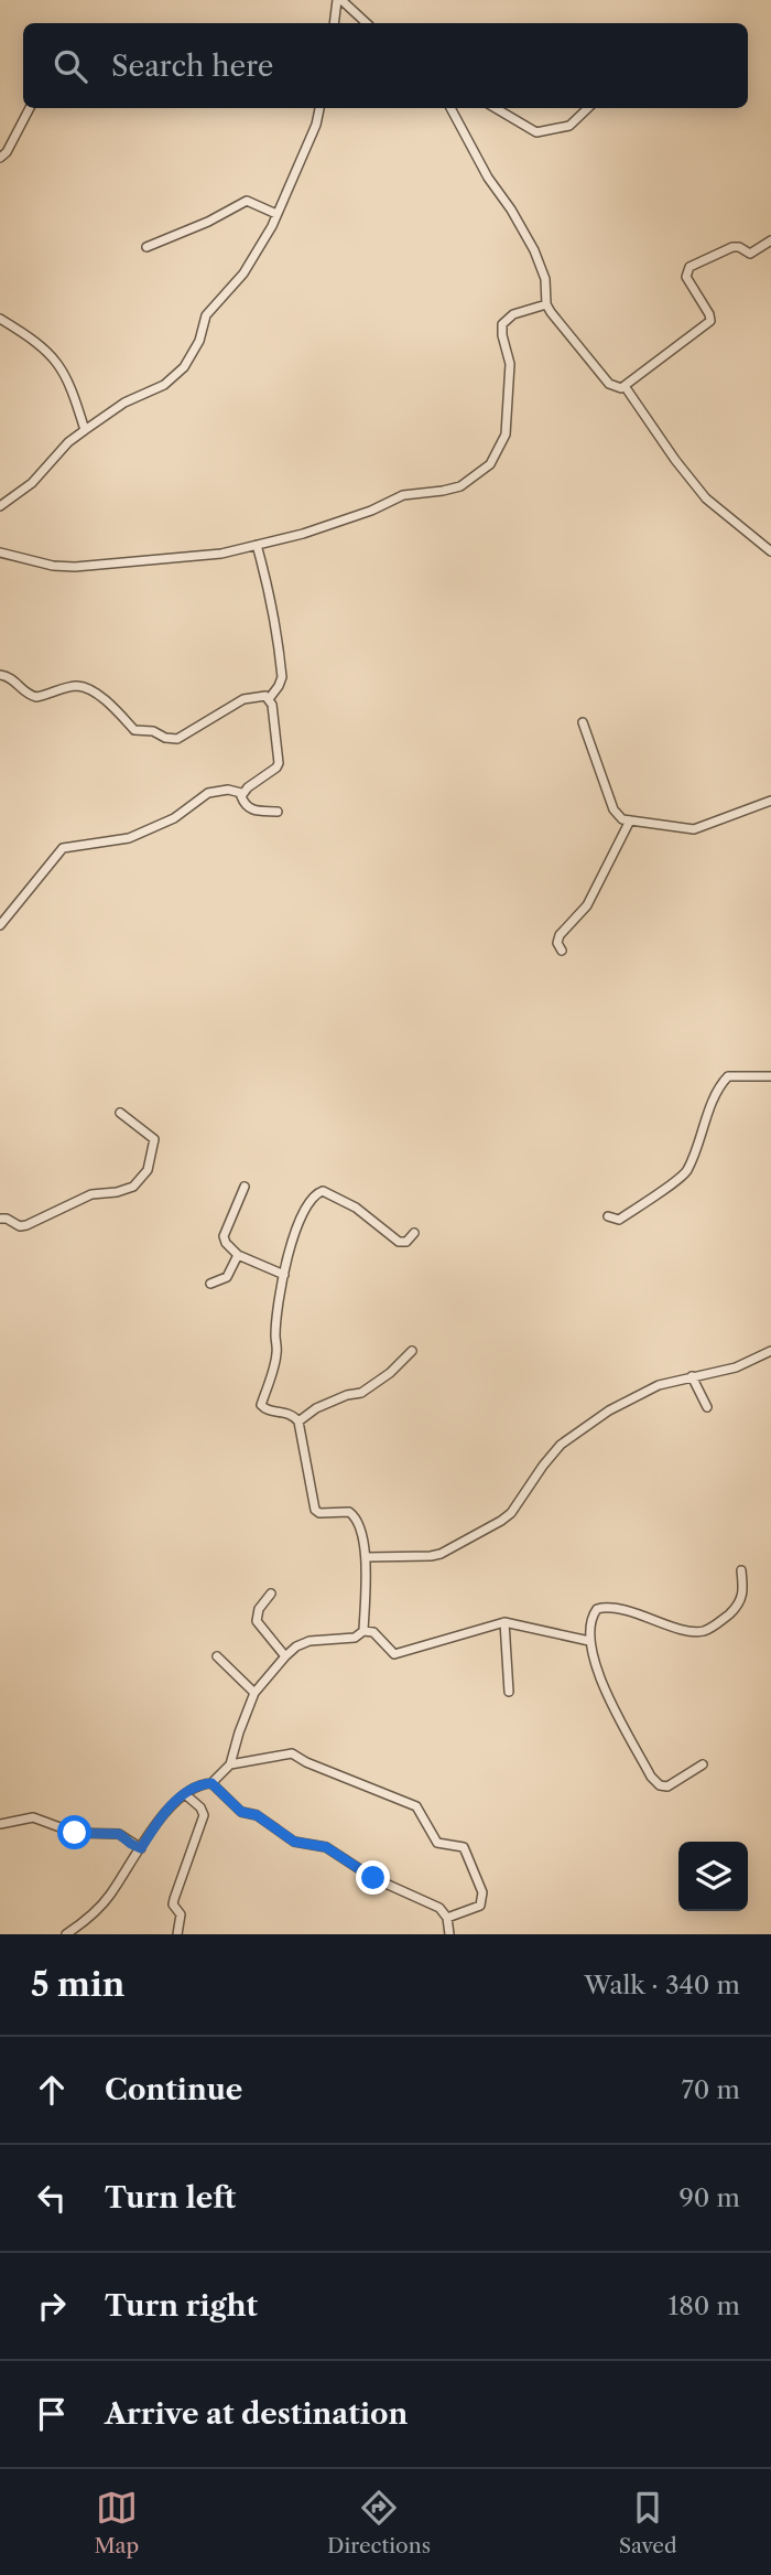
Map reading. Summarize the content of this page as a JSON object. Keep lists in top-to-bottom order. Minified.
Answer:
{"page":{"search":"Search here","heading":["5 min","Walk · 340 m"],"list":[["Continue","70 m"],["Turn left","90 m"],["Turn right","180 m"],"Arrive at destination"],"nav":["Map","Directions","Saved"]}}
